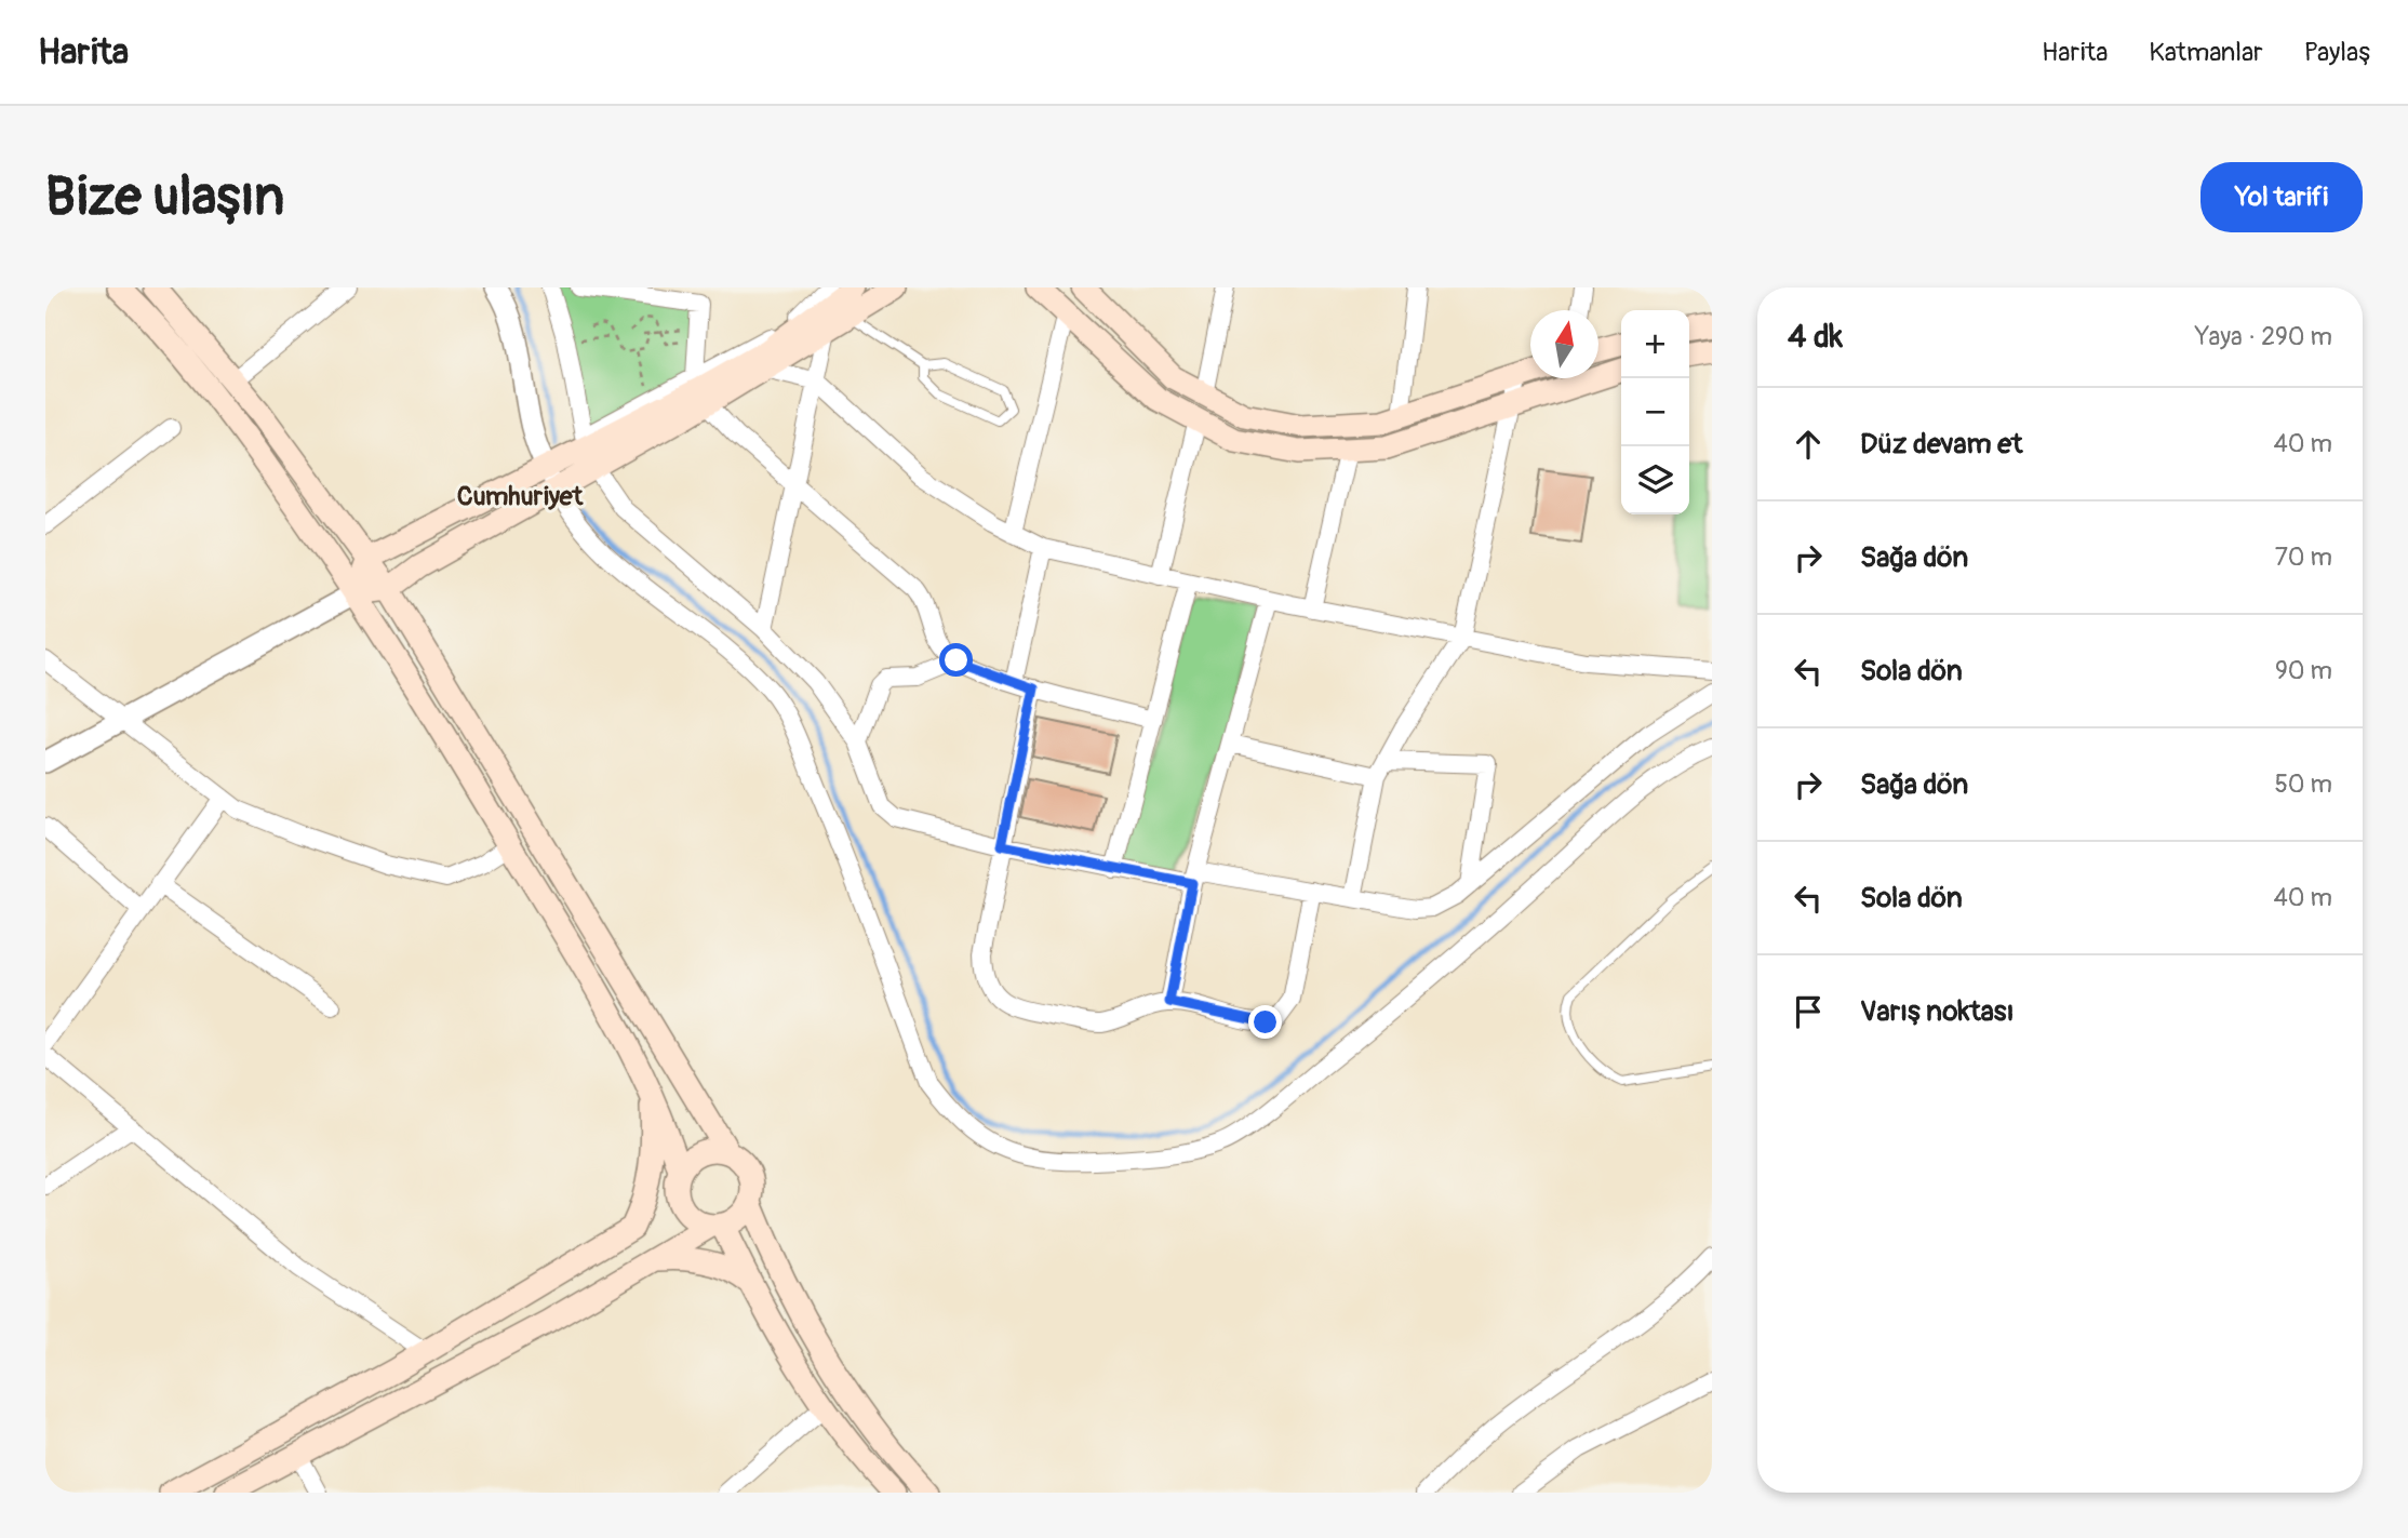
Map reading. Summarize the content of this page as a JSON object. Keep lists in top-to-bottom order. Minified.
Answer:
{"districts":["Cumhuriyet"],"north":"top","page":{"header":"Harita","nav":["Harita","Katmanlar","Paylaş"],"buttons":"Yol tarifi","title":"Bize ulaşın","heading":["4 dk","Yaya · 290 m"],"map_buttons":["+","−"],"list":[["Düz devam et","40 m"],["Sağa dön","70 m"],["Sola dön","90 m"],["Sağa dön","50 m"],["Sola dön","40 m"],"Varış noktası"]}}
